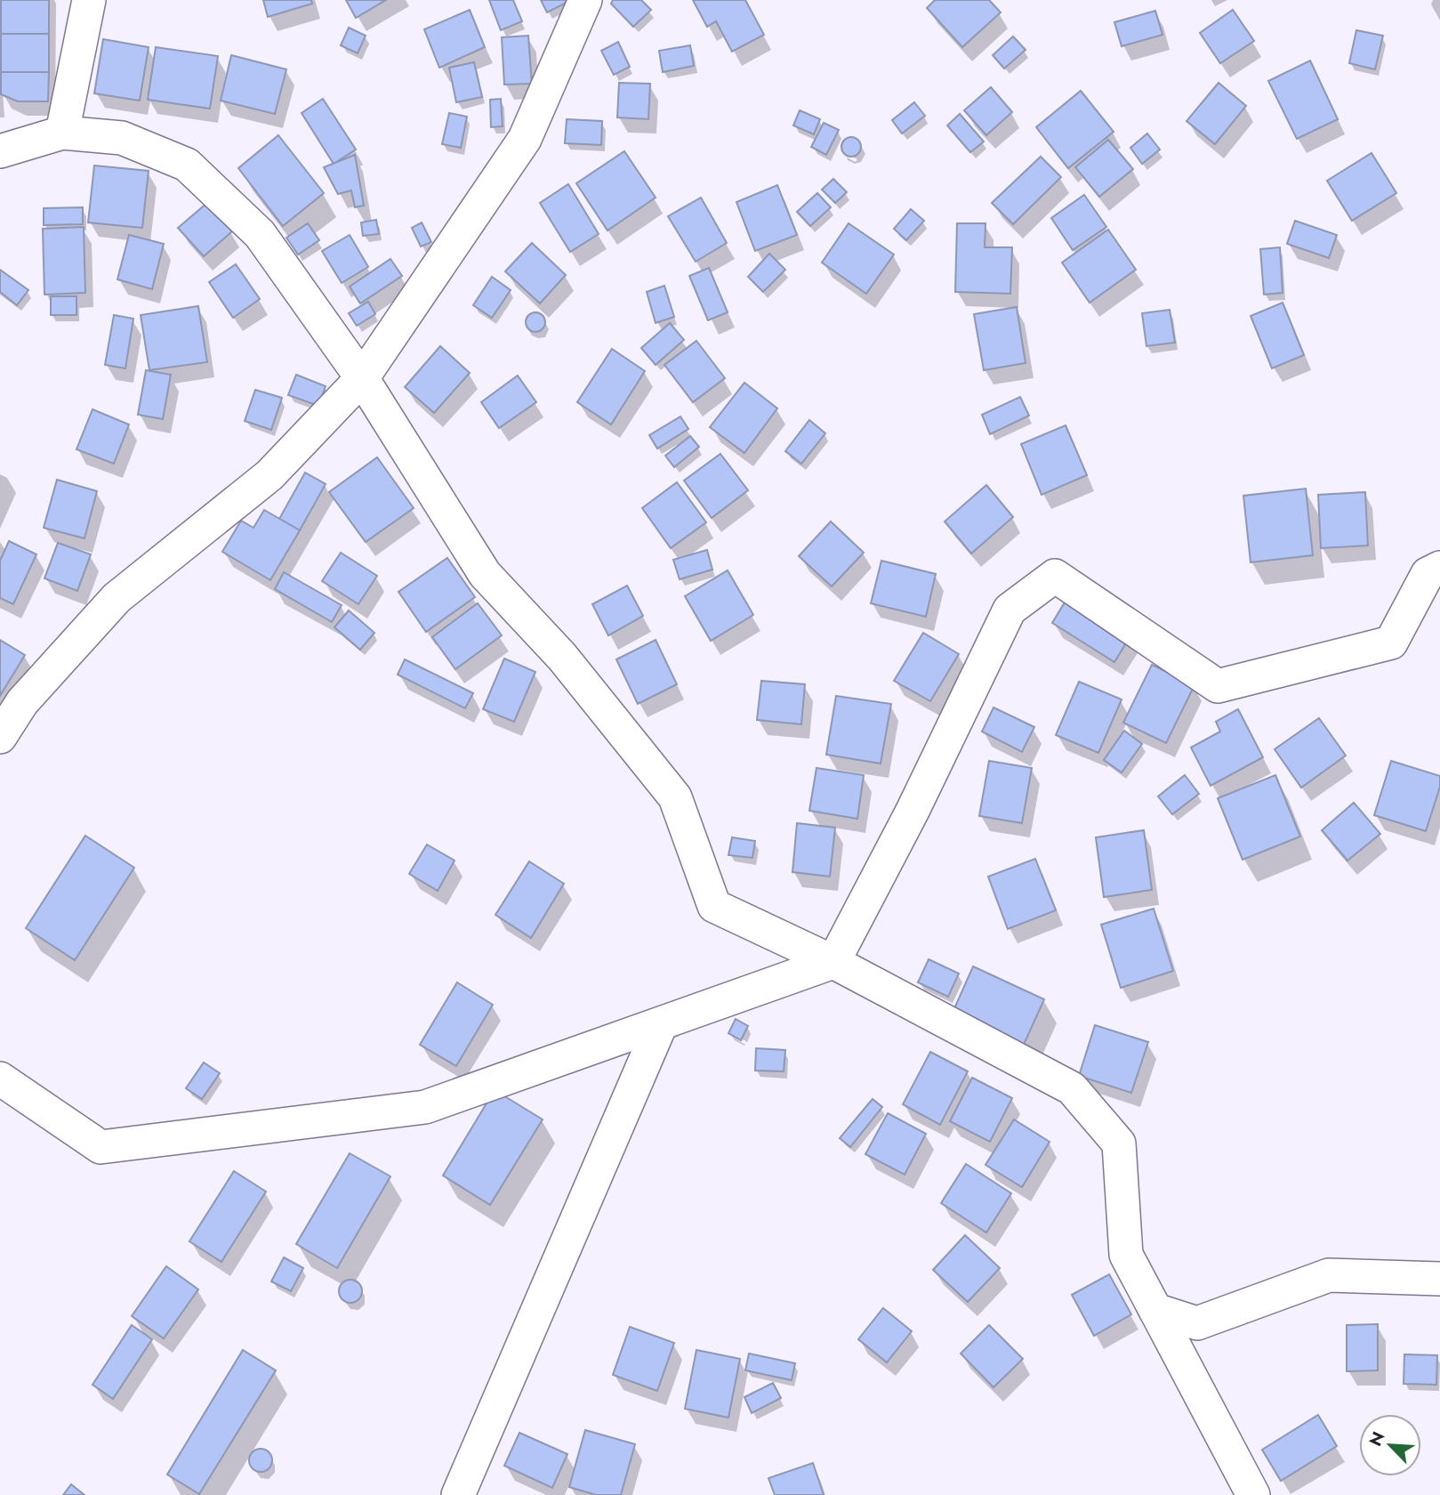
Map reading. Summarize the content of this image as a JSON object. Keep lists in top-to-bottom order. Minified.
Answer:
{"north":"top left"}
